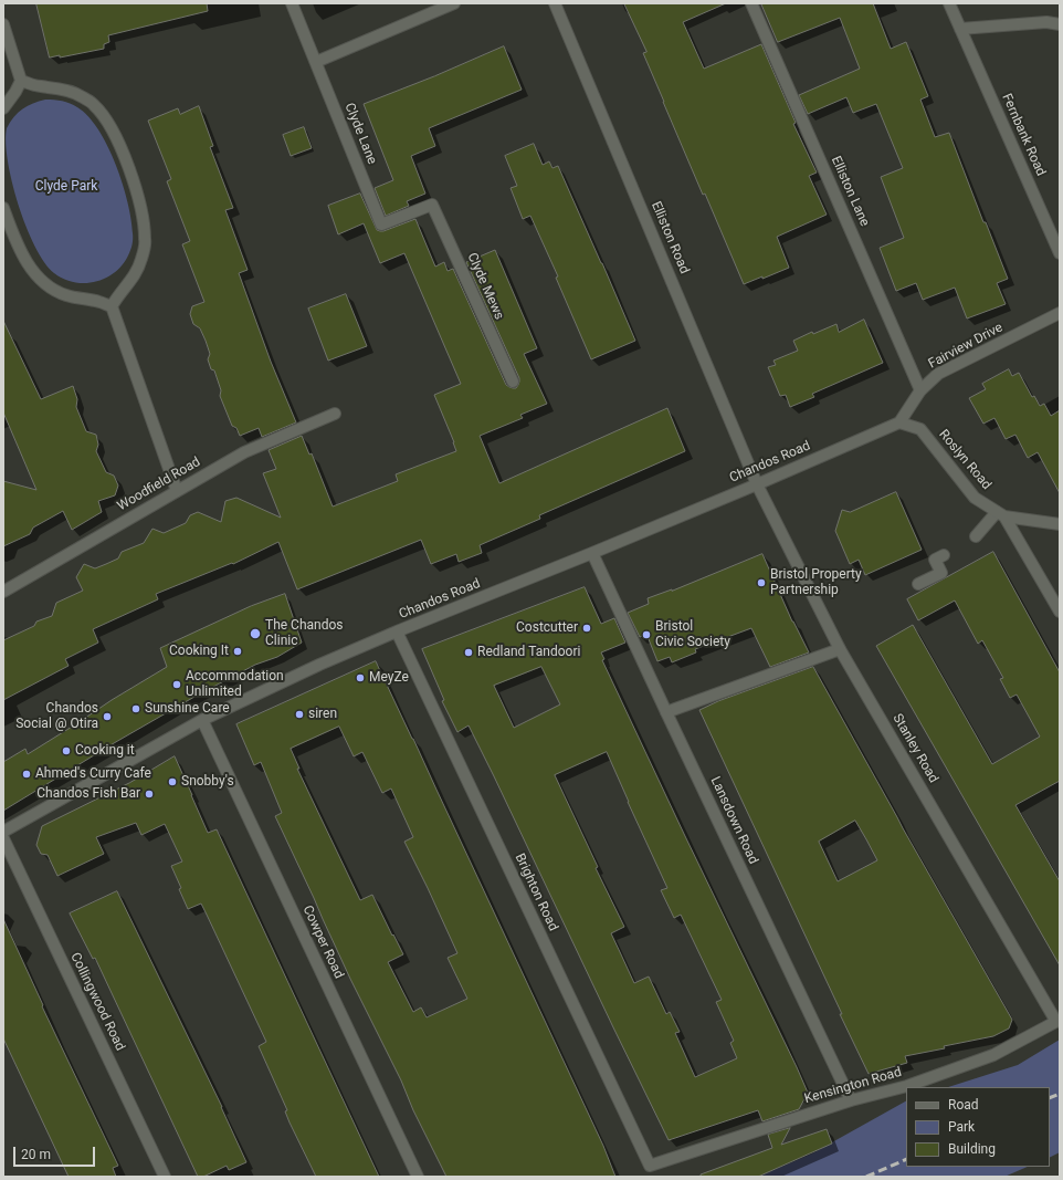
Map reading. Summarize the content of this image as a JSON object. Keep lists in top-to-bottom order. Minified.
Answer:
{"streets":{"street":["Clyde Lane","Fernbank Road","Elliston Lane","Elliston Road","Clyde Mews","Fairview Drive","Roslyn Road","Chandos Road","Woodfield Road","Stanley Road","Lansdown Road","Brighton Road","Cowper Road","Collingwood Road","Kensington Road"]},"crossings":[["Clyde Lane","Clyde Mews"],["Elliston Lane","Fairview Drive"],["Elliston Road","Chandos Road"],["Elliston Road","Stanley Road"],["Fairview Drive","Roslyn Road"],["Fairview Drive","Chandos Road"],["Roslyn Road","Chandos Road"],["Chandos Road","Stanley Road"],["Chandos Road","Lansdown Road"],["Chandos Road","Brighton Road"],["Chandos Road","Cowper Road"],["Stanley Road","Kensington Road"],["Lansdown Road","Kensington Road"],["Brighton Road","Kensington Road"]],"parks":["Clyde Park"],"places":["Bristol Property Partnership","Costcutter","The Chandos Clinic","Bristol Civic Society","Cooking It","Redland Tandoori","MeyZe","Accommodation Unlimited","Sunshine Care","siren","Chandos Social @ Otira","Cooking it","Ahmed's Curry Cafe","Snobby's","Chandos Fish Bar"],"legend":["Road","Park","Building"],"scale_bar":"20 m"}
